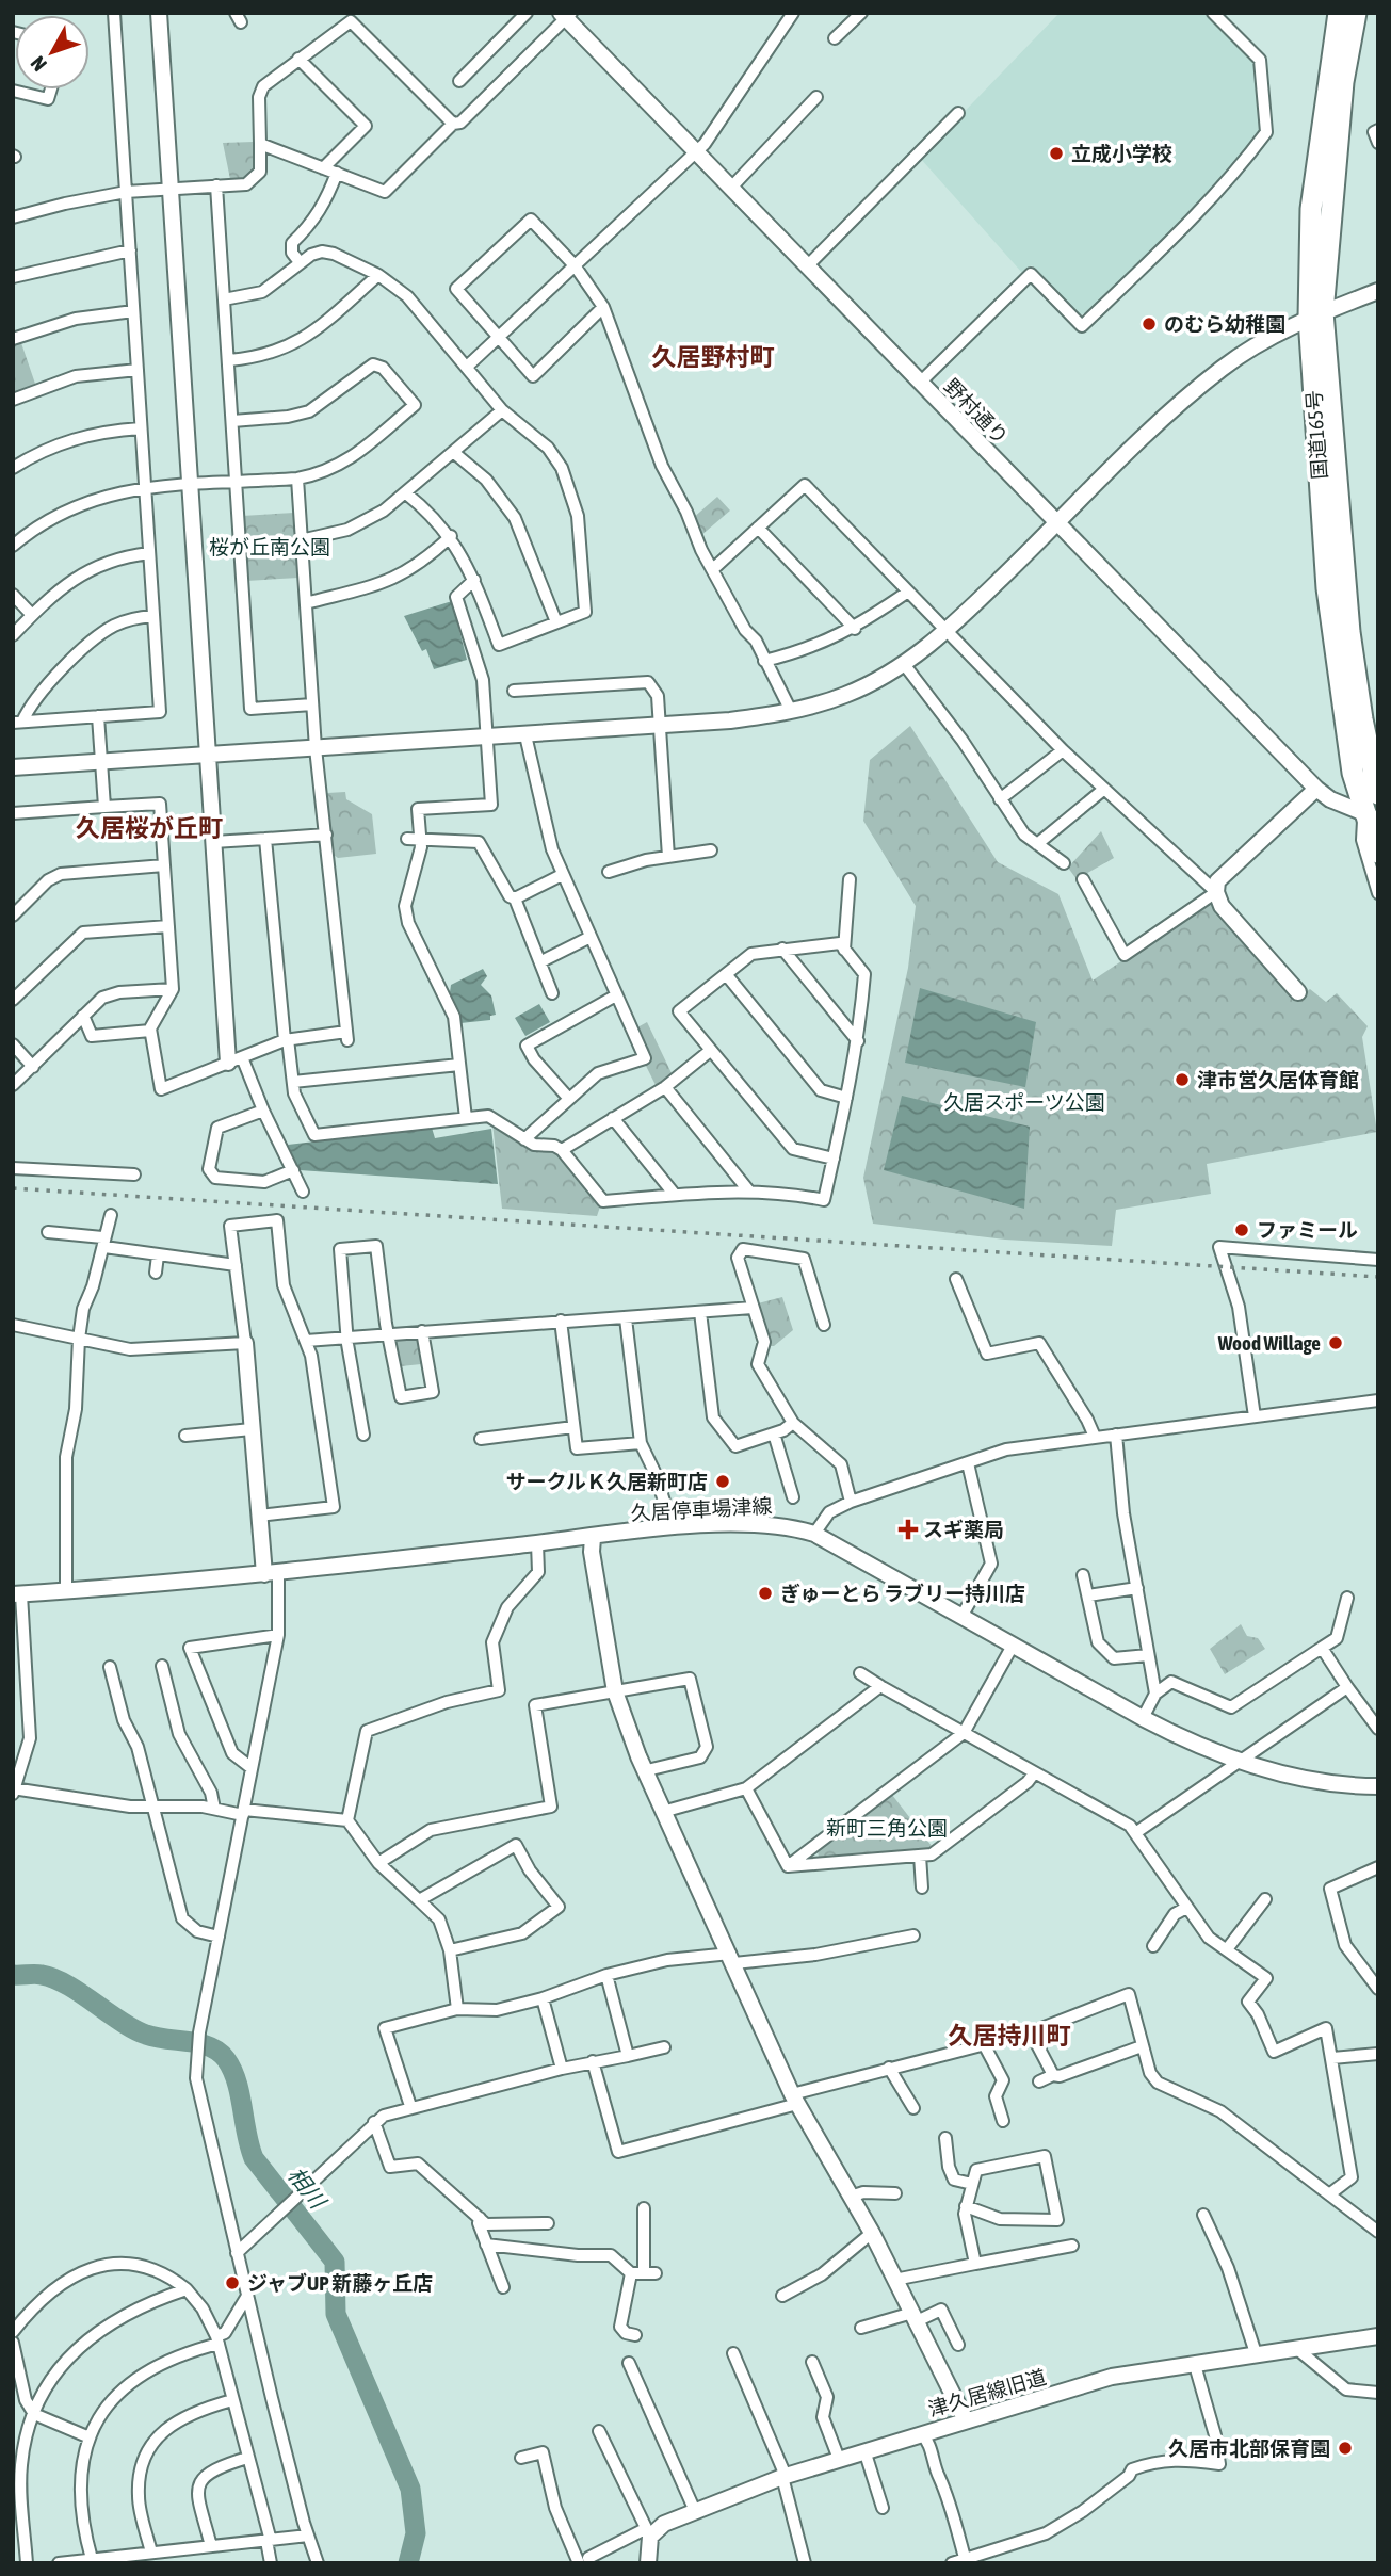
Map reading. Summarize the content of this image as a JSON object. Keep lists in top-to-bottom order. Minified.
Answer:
{"streets":{"highway":["国道165号"],"street":["野村通り","久居停車場津線","津久居線旧道"]},"crossings":[["野村通り","国道165号"]],"districts":["久居野村町","久居桜が丘町","久居持川町"],"water":["相川"],"parks":["桜が丘南公園","久居スポーツ公園","新町三角公園"],"places":{"other":["立成小学校","のむら幼稚園","津市営久居体育館","ファミール","Wood Willage","サークルＫ久居新町店","ぎゅーとら ラブリー持川店","ジャブUP 新藤ヶ丘店","久居市北部保育園"],"health":["スギ薬局"]},"north":"bottom left"}
